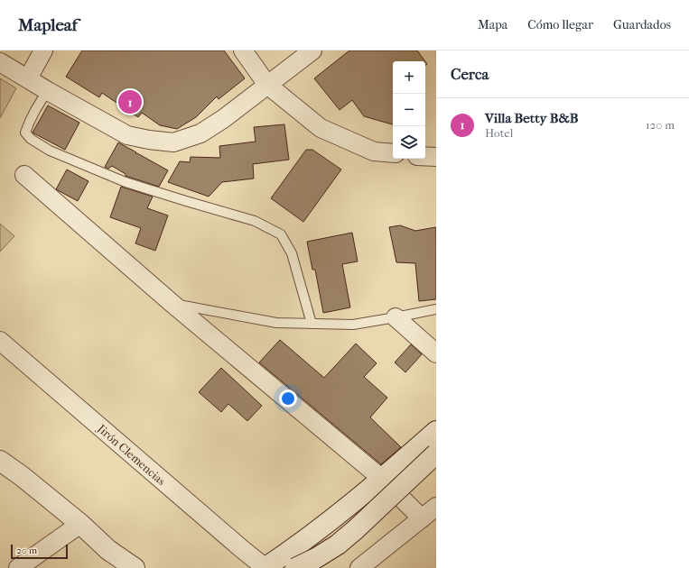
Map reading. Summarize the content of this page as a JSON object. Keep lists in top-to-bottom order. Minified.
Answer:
{"streets":{"street":["Jirón Clemencias"]},"scale_bar":"20 m","page":{"header":"Mapleaf","nav":["Mapa","Cómo llegar","Guardados"],"heading":"Cerca","map_buttons":["+","−"],"pins":"1","list":[{"mark":"1","name":"Villa Betty B&B","note":"Hotel","value":"120 m"}],"scale":"20 m"}}
